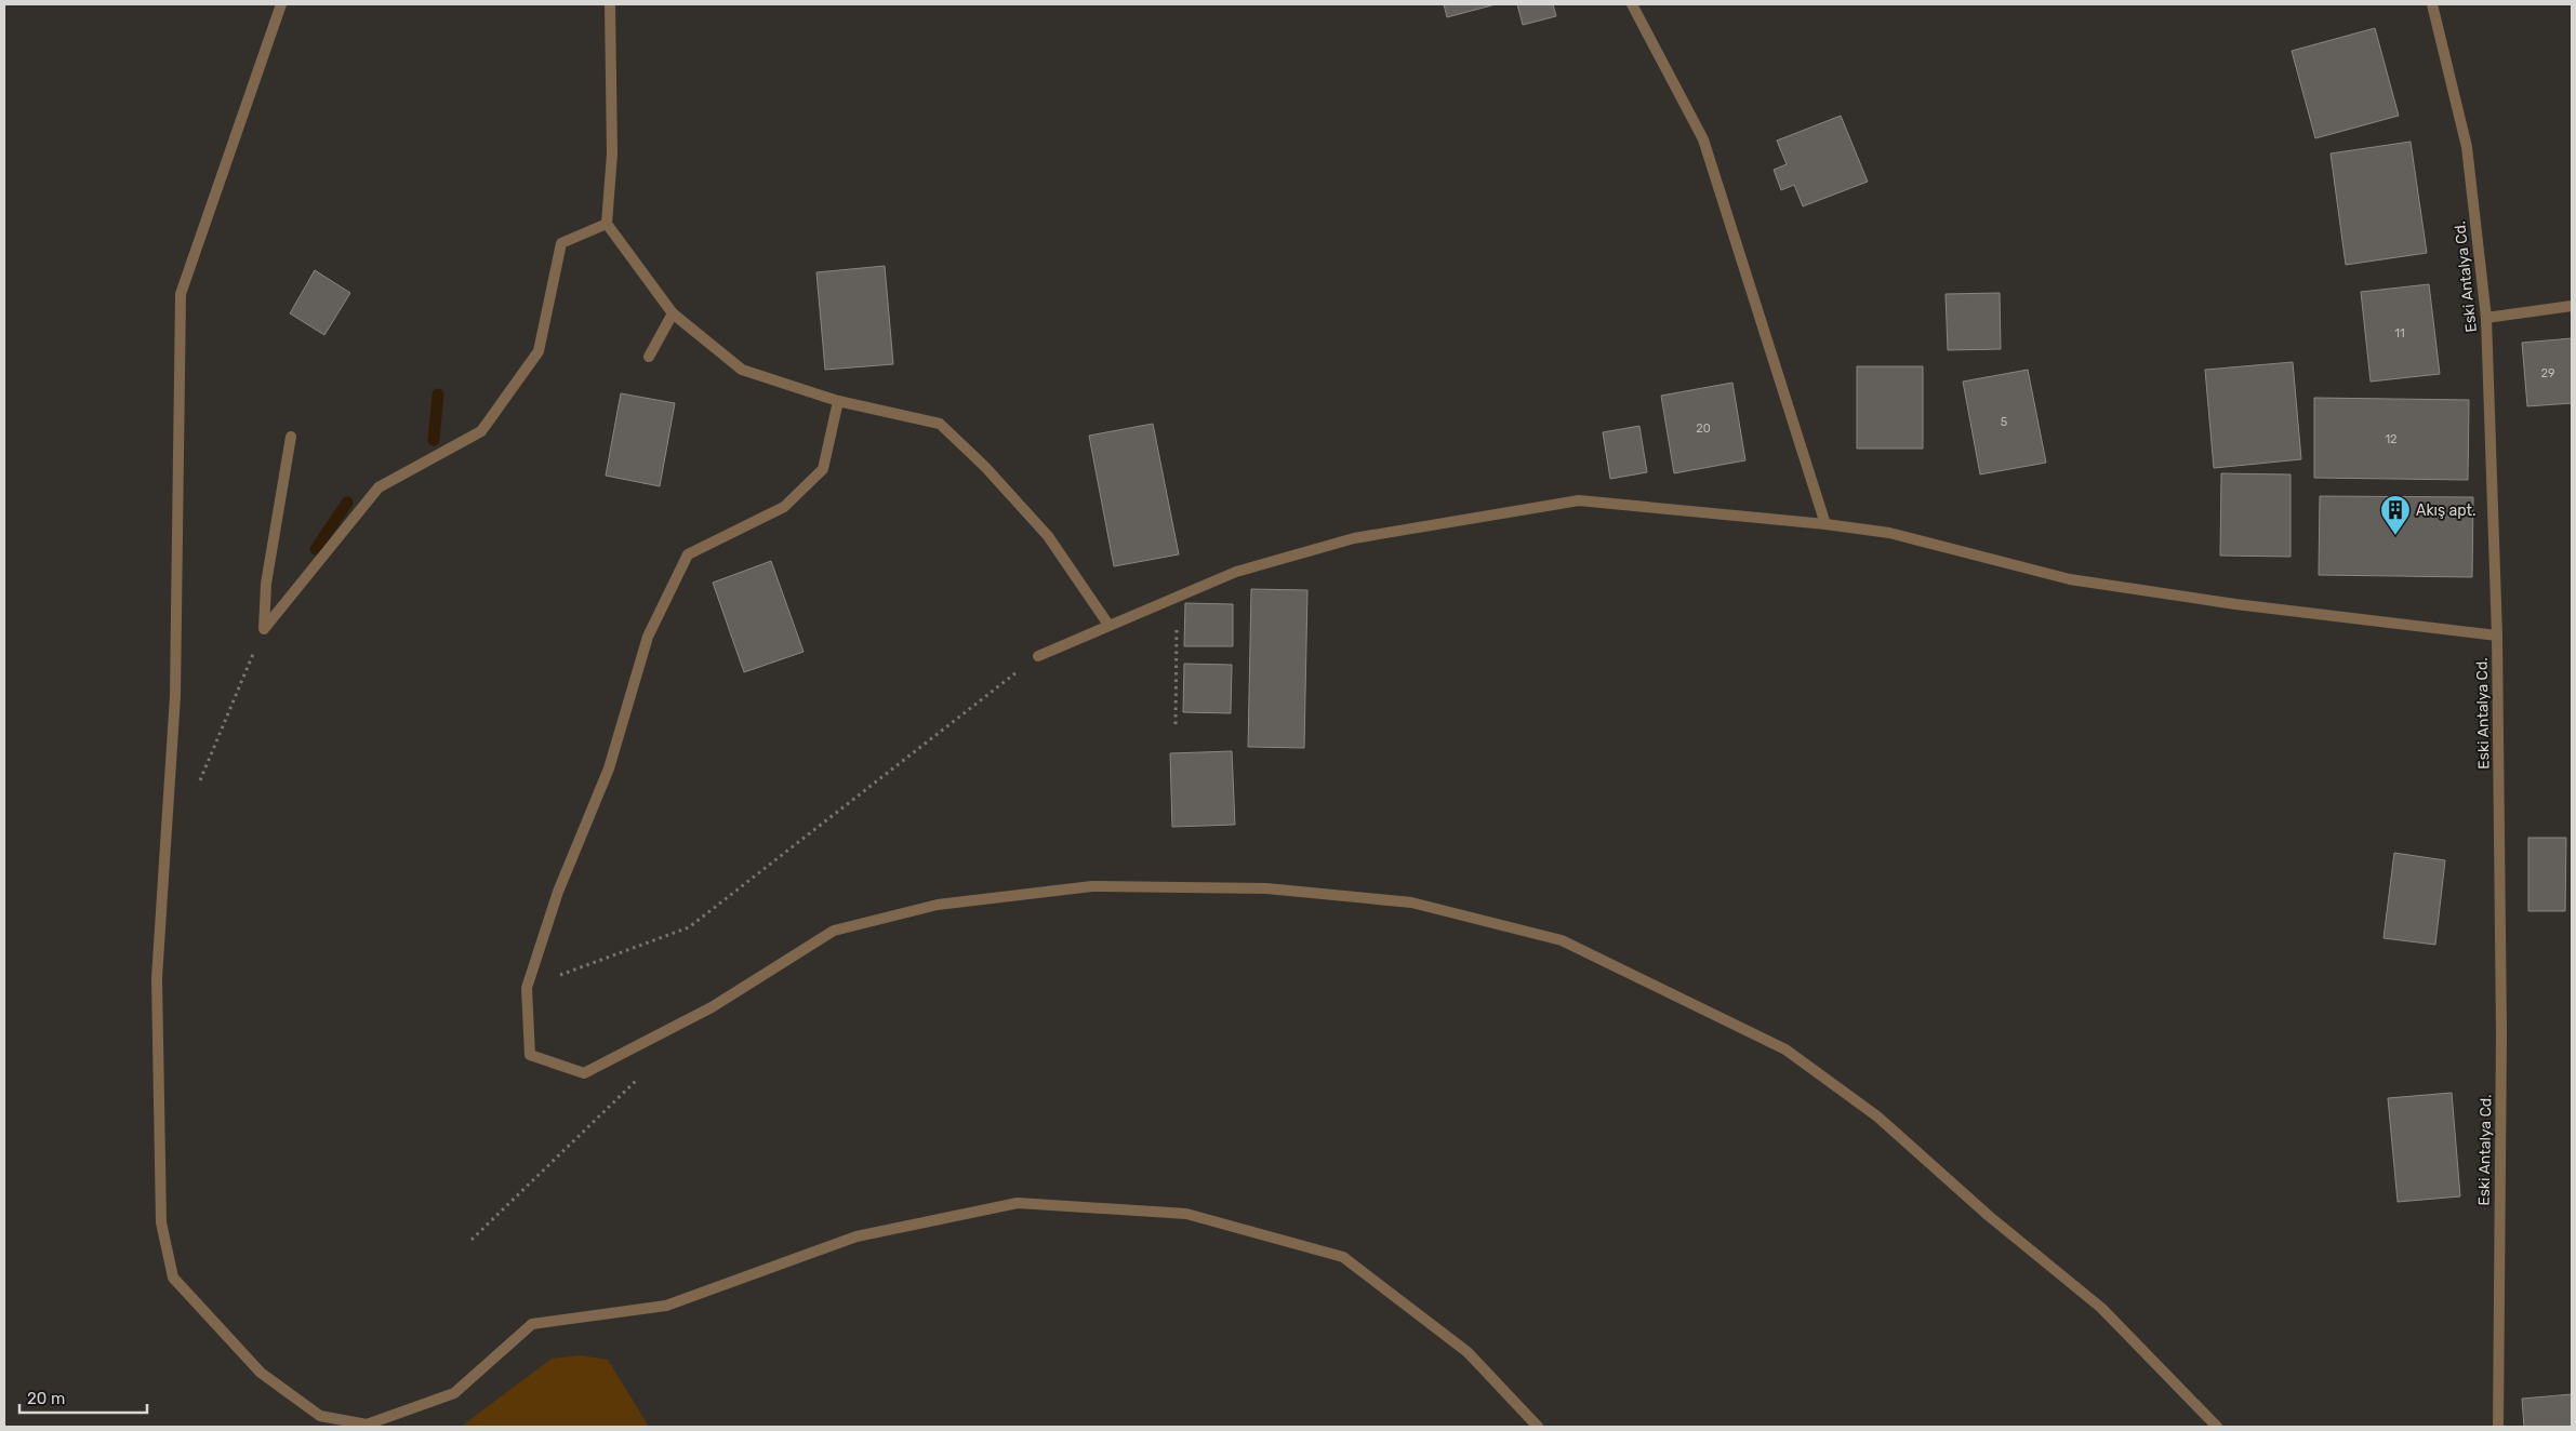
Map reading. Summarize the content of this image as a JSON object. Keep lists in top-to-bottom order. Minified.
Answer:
{"streets":{"street":["Eski Antalya Cd."]},"places":{"building":["Akış apt."]},"house_numbers":["11","29","5","20","12"],"scale_bar":"20 m"}
